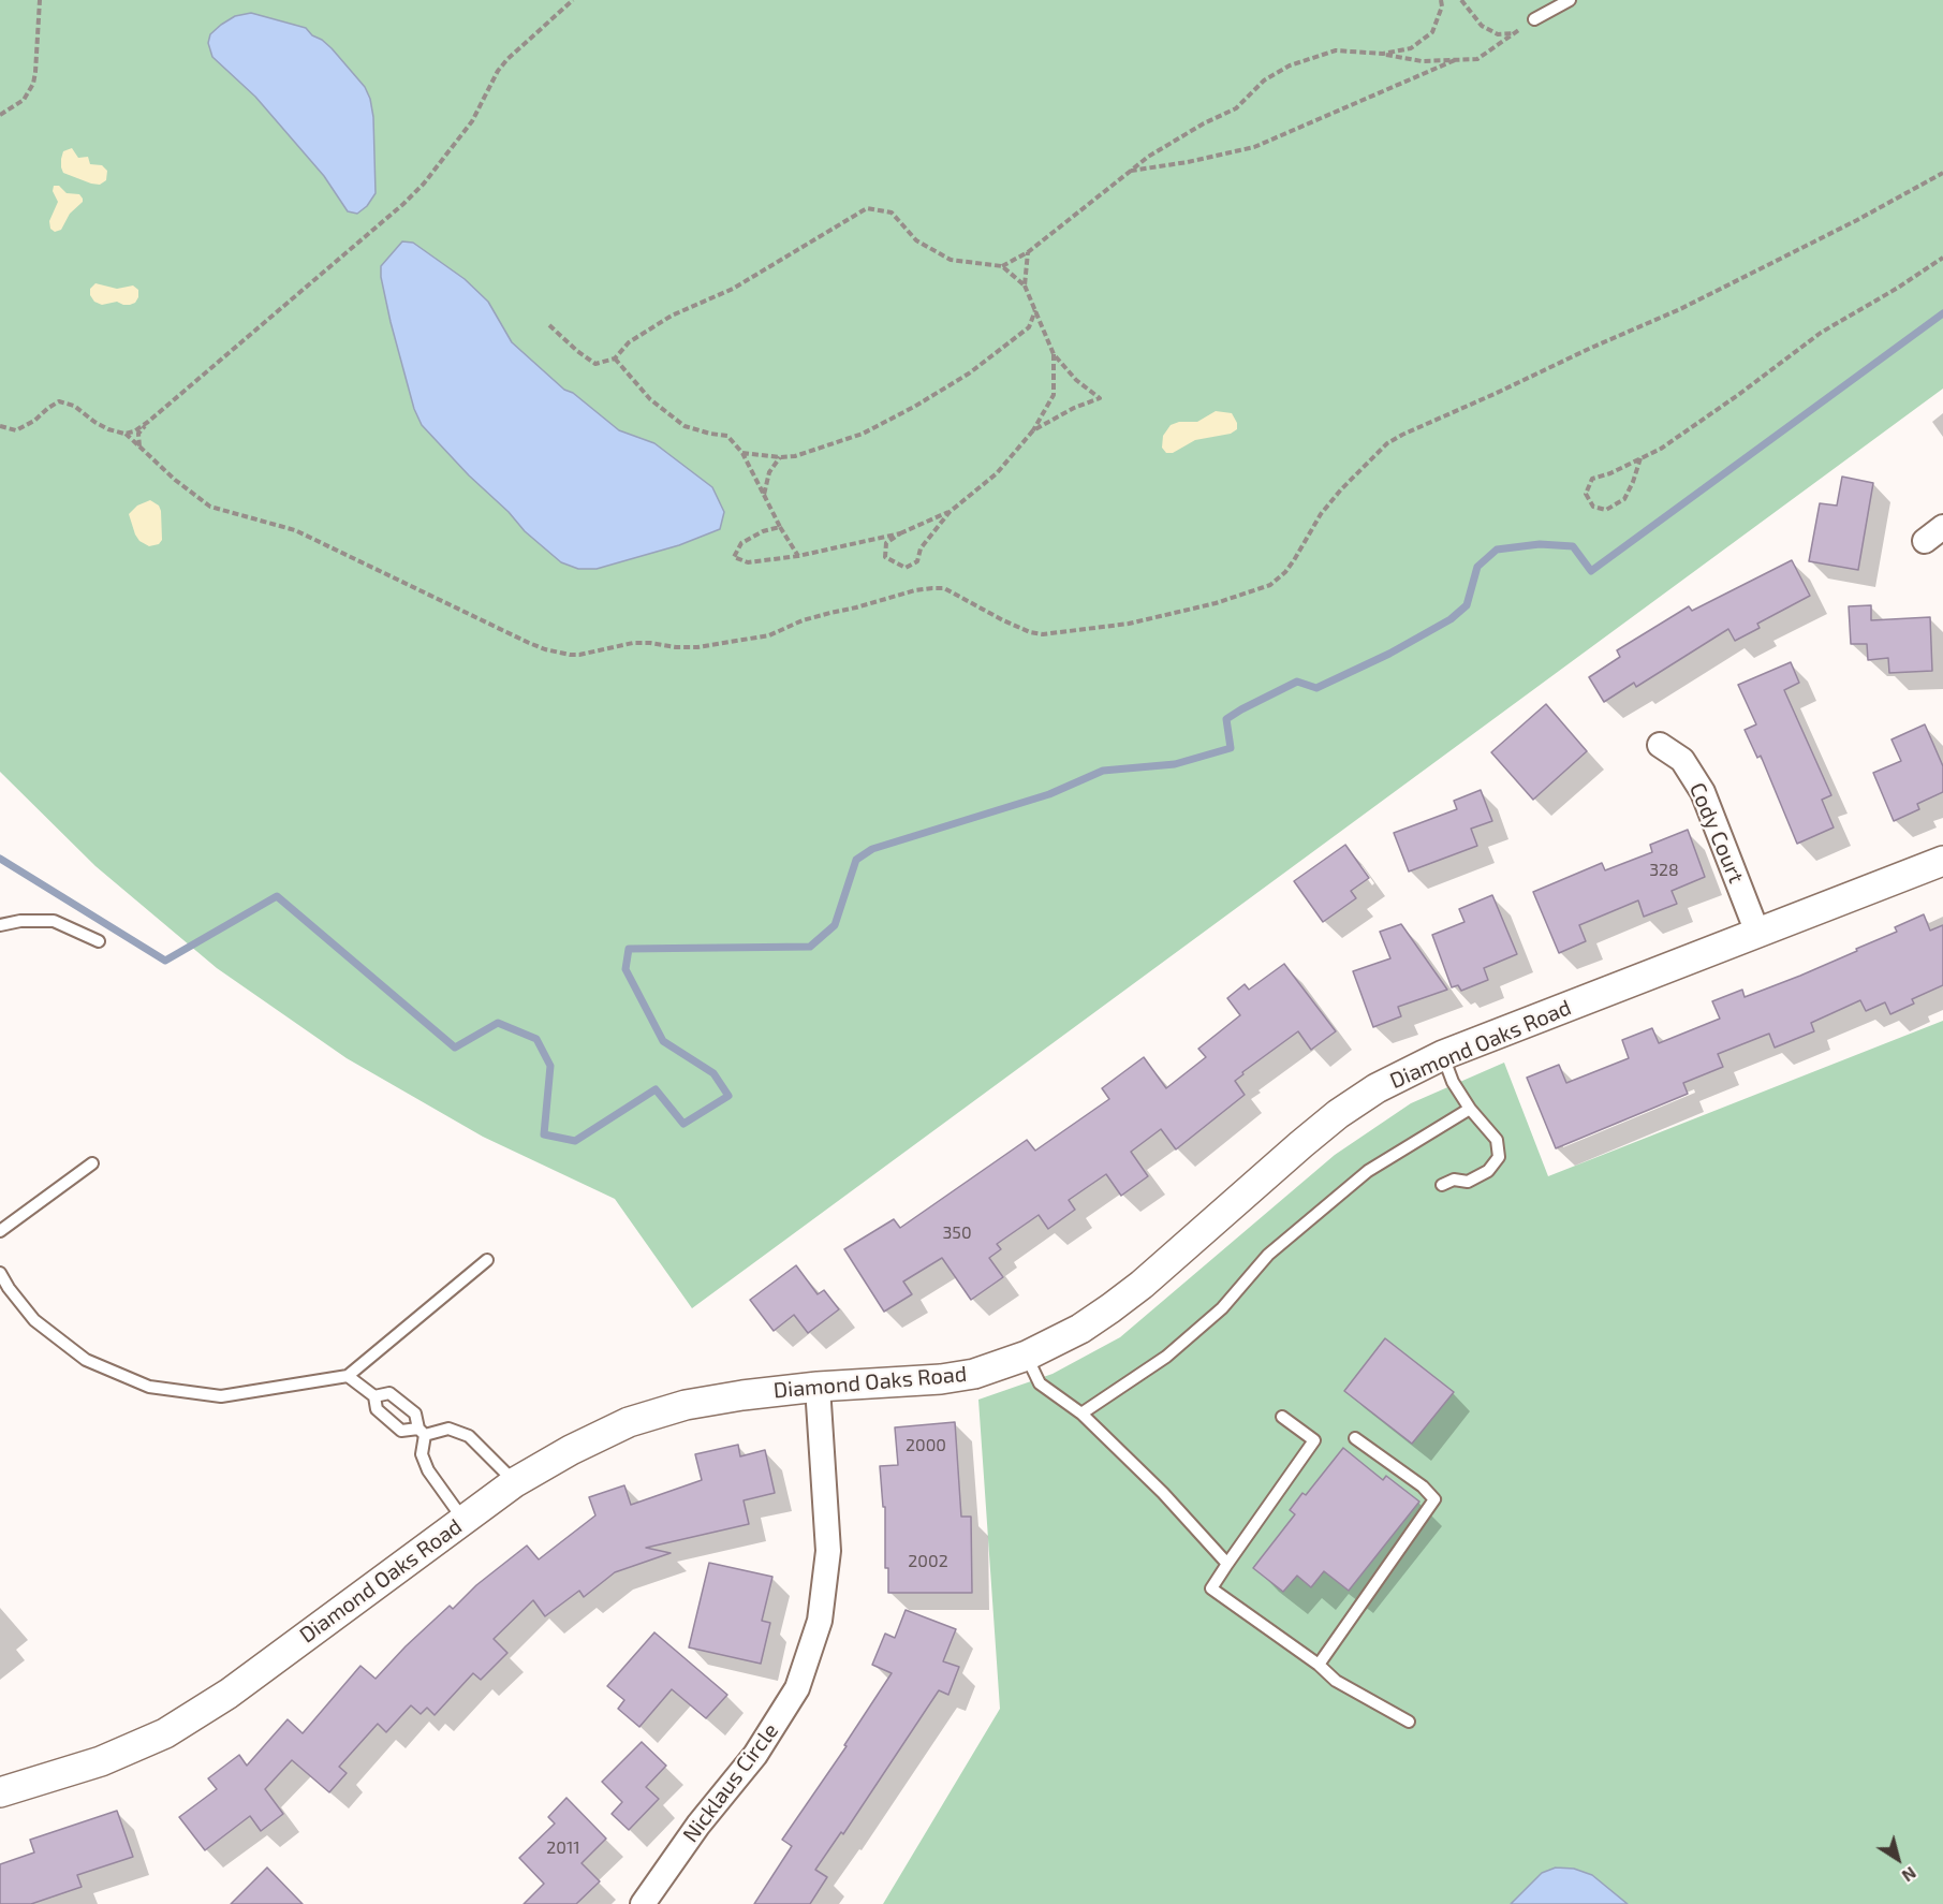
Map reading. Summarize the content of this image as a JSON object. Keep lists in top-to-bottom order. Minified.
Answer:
{"streets":{"street":["Cody Court","Diamond Oaks Road","Nicklaus Circle"]},"crossings":[["Cody Court","Diamond Oaks Road"],["Diamond Oaks Road","Nicklaus Circle"]],"house_numbers":["328","350","2000","2002","2011"],"north":"bottom right"}
